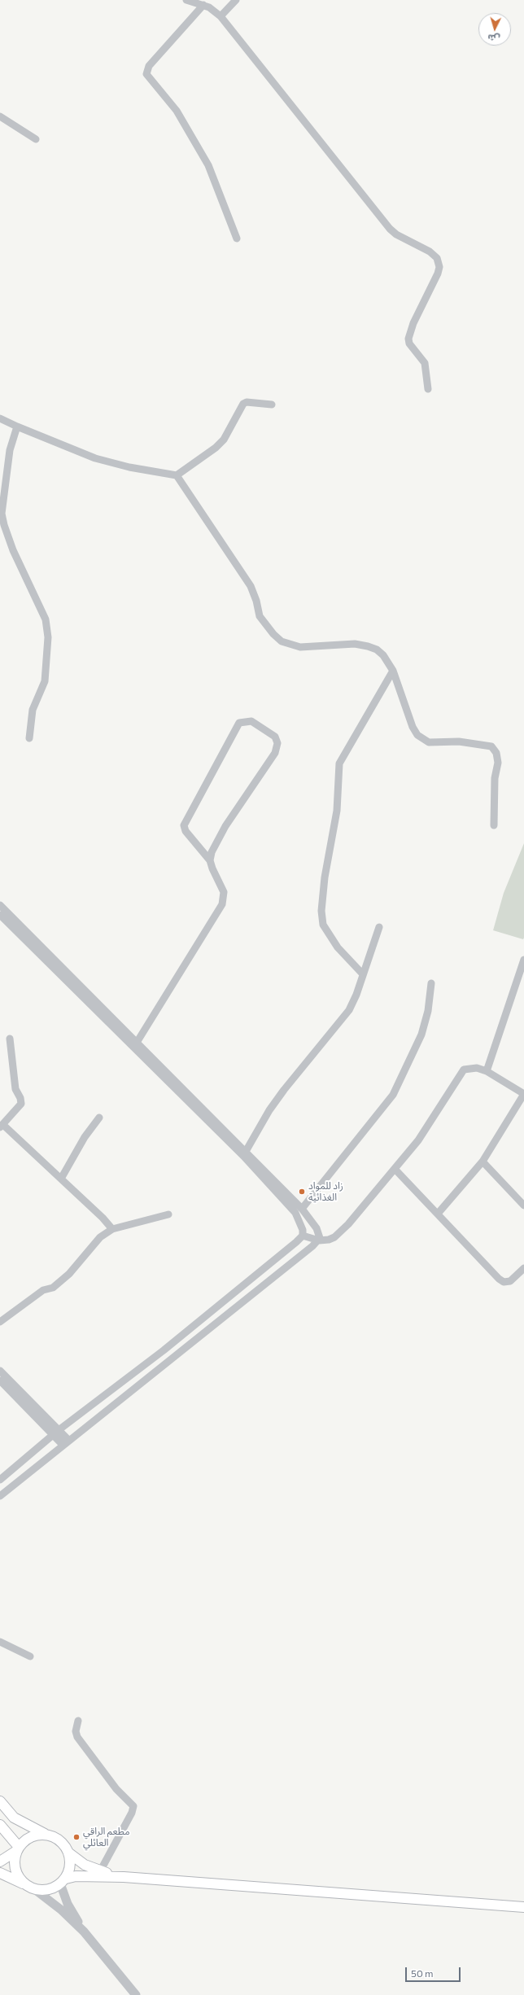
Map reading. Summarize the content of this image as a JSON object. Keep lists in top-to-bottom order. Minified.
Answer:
{"places":["زاد للمواد الغذائية","مطعم الراقي العائلي"],"scale_bar":"50 m","north":"bottom"}
